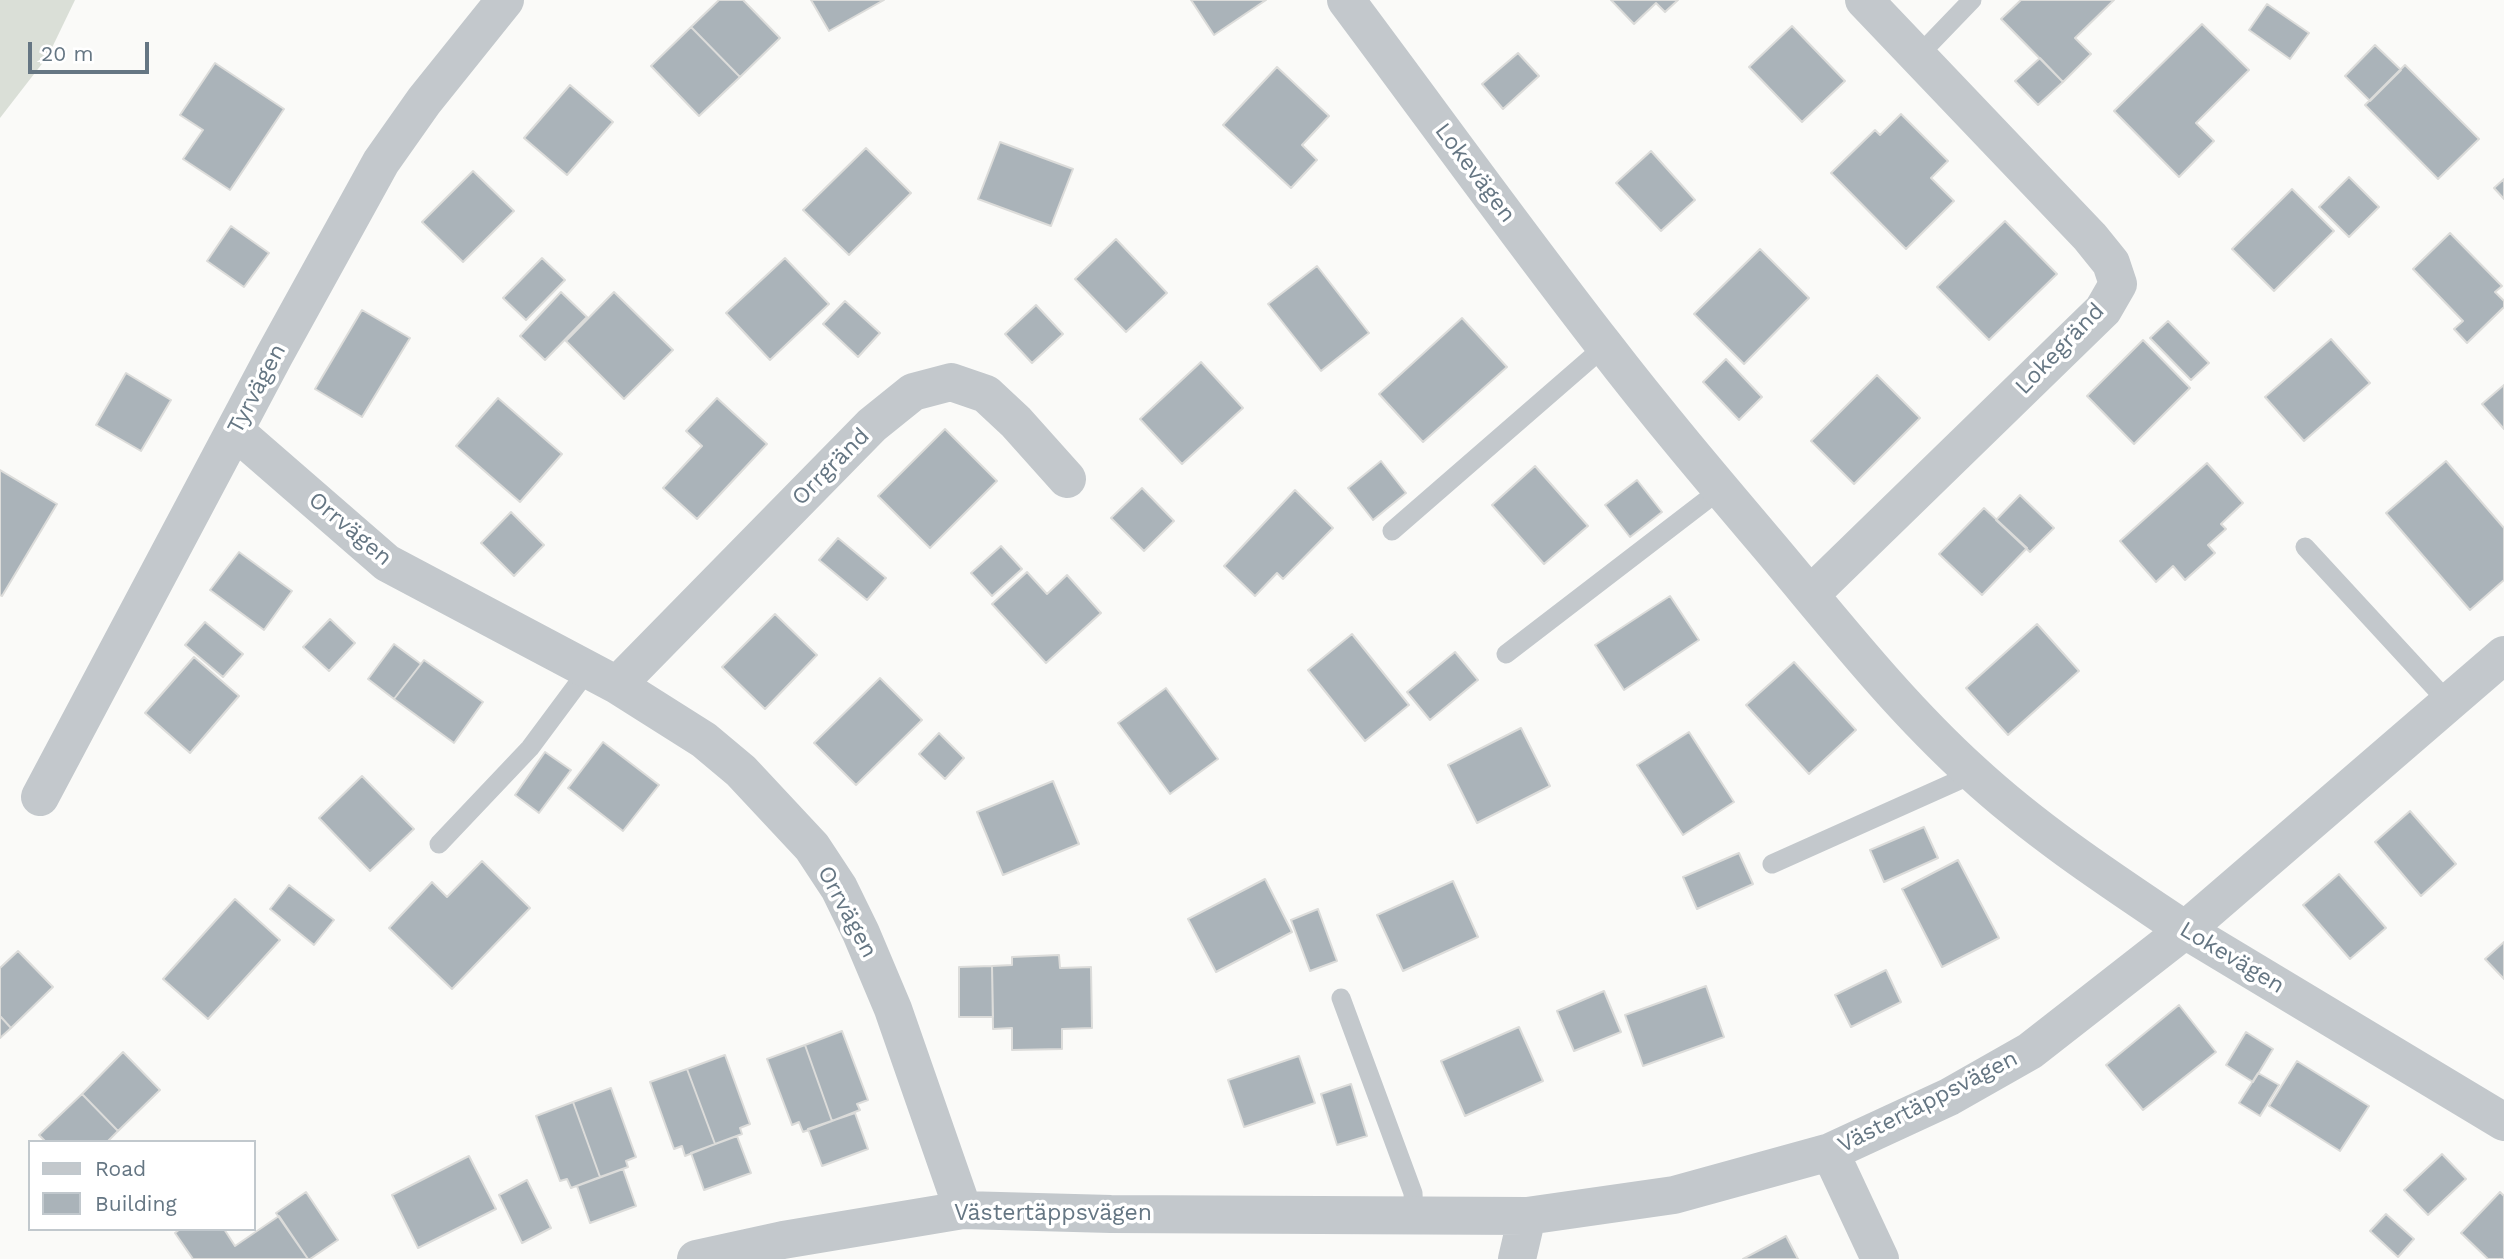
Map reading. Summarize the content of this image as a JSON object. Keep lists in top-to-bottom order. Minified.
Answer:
{"streets":{"street":["Lokevägen","Lokegränd","Tyrvägen","Orrgränd","Orrvägen","Västertäppsvägen"]},"crossings":[["Lokevägen","Lokegränd"],["Lokevägen","Västertäppsvägen"],["Tyrvägen","Orrvägen"],["Orrgränd","Orrvägen"],["Orrvägen","Västertäppsvägen"]],"legend":["Road","Building"],"scale_bar":"20 m"}
